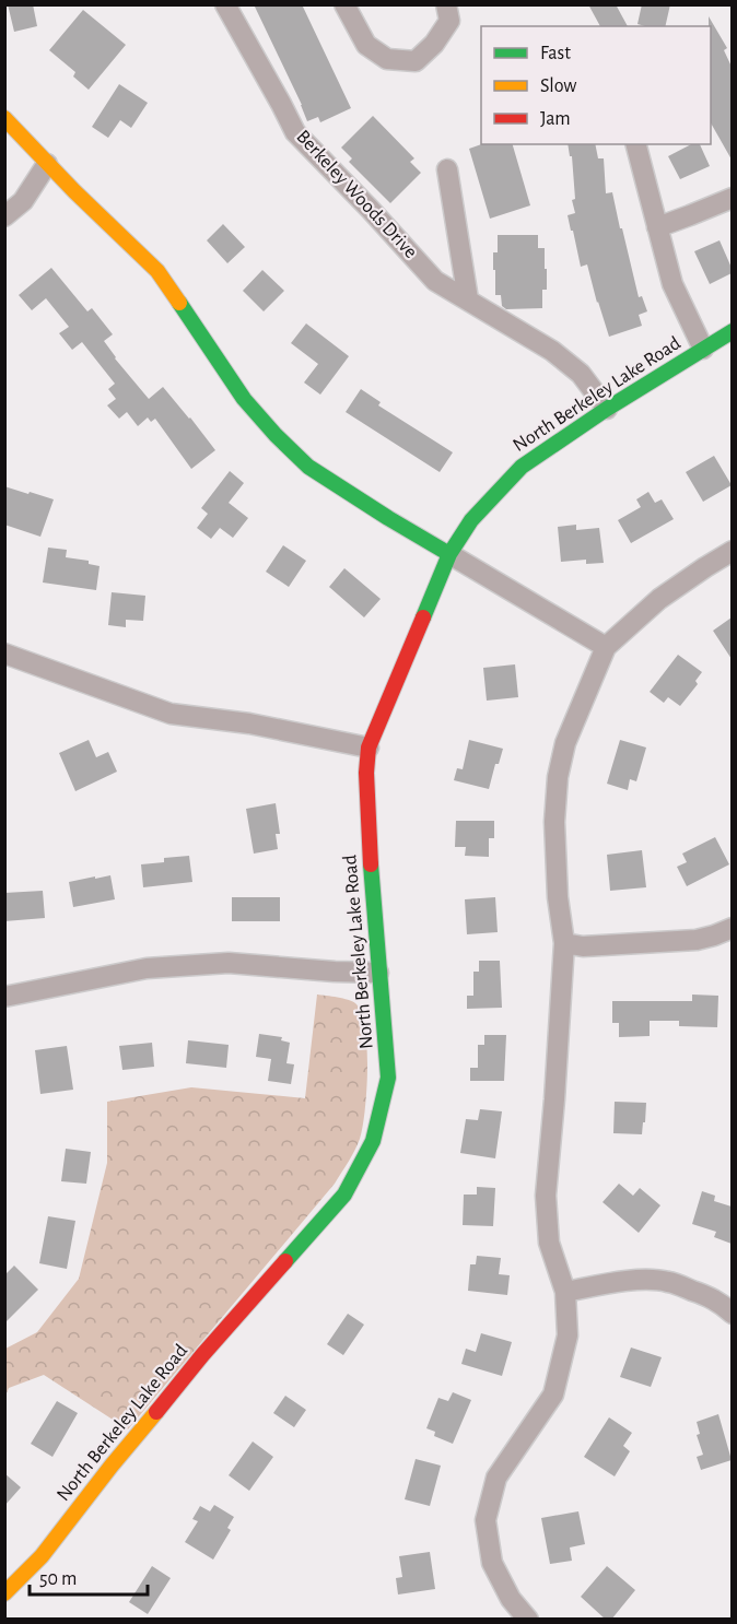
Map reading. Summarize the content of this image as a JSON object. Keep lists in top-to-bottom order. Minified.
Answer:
{"streets":{"street":["Berkeley Woods Drive","North Berkeley Lake Road"]},"crossings":[["Berkeley Woods Drive","North Berkeley Lake Road"]],"legend":["Fast","Slow","Jam"],"scale_bar":"50 m"}
